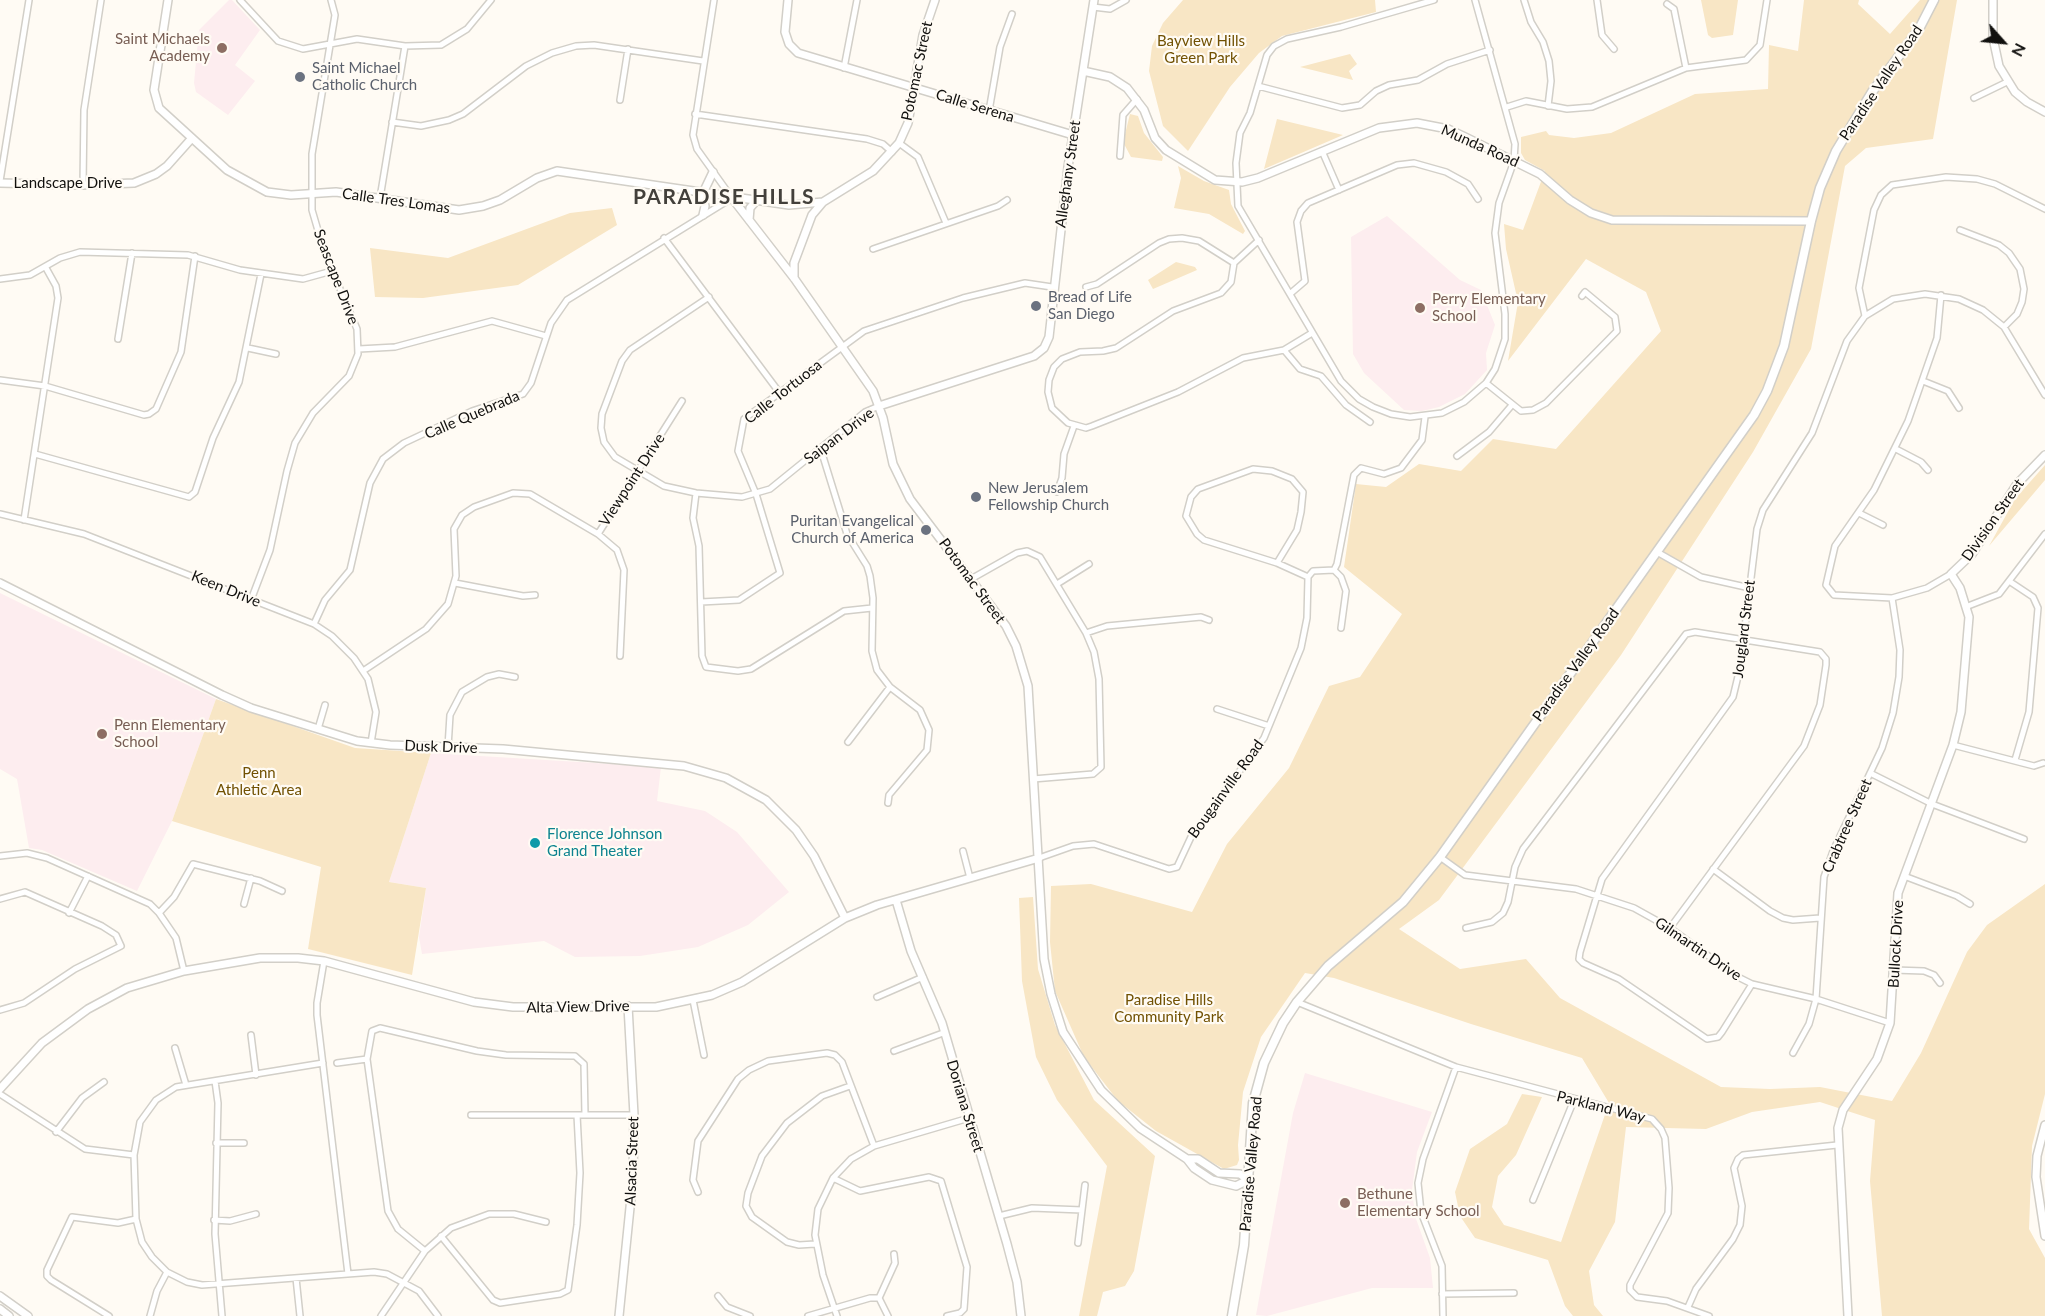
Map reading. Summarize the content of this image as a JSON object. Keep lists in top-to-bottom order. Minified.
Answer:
{"streets":{"main road":["Paradise Valley Road"],"street":["Potomac Street","Calle Serena","Munda Road","Alleghany Street","Landscape Drive","Calle Tres Lomas","Seascape Drive","Calle Tortuosa","Calle Quebrada","Saipan Drive","Viewpoint Drive","Division Street","Keen Drive","Jouglard Street","Dusk Drive","Bougainville Road","Crabtree Street","Bullock Drive","Gilmartin Drive","Alta View Drive","Doriana Street","Parkland Way","Alsacia Street"]},"crossings":[["Potomac Street","Paradise Valley Road"],["Potomac Street","Calle Serena"],["Potomac Street","Calle Tres Lomas"],["Potomac Street","Calle Tortuosa"],["Potomac Street","Saipan Drive"],["Potomac Street","Alta View Drive"],["Paradise Valley Road","Munda Road"],["Paradise Valley Road","Gilmartin Drive"],["Paradise Valley Road","Parkland Way"],["Calle Serena","Alleghany Street"],["Munda Road","Alleghany Street"],["Alleghany Street","Calle Tortuosa"],["Alleghany Street","Saipan Drive"],["Landscape Drive","Calle Tres Lomas"],["Calle Tres Lomas","Seascape Drive"],["Calle Tres Lomas","Calle Quebrada"],["Calle Tortuosa","Saipan Drive"],["Calle Quebrada","Keen Drive"],["Saipan Drive","Viewpoint Drive"],["Viewpoint Drive","Keen Drive"],["Division Street","Crabtree Street"],["Division Street","Bullock Drive"],["Keen Drive","Dusk Drive"],["Jouglard Street","Gilmartin Drive"],["Dusk Drive","Alta View Drive"],["Bougainville Road","Alta View Drive"],["Crabtree Street","Gilmartin Drive"],["Bullock Drive","Gilmartin Drive"],["Alta View Drive","Doriana Street"],["Alta View Drive","Alsacia Street"]],"districts":["PARADISE HILLS"],"parks":["Bayview Hills Green Park","Penn Athletic Area","Paradise Hills Community Park"],"places":["Saint Michaels Academy","Saint Michael Catholic Church","Bread of Life San Diego","Perry Elementary School","New Jerusalem Fellowship Church","Puritan Evangelical Church of America","Penn Elementary School","Florence Johnson Grand Theater","Bethune Elementary School"],"north":"bottom right"}
